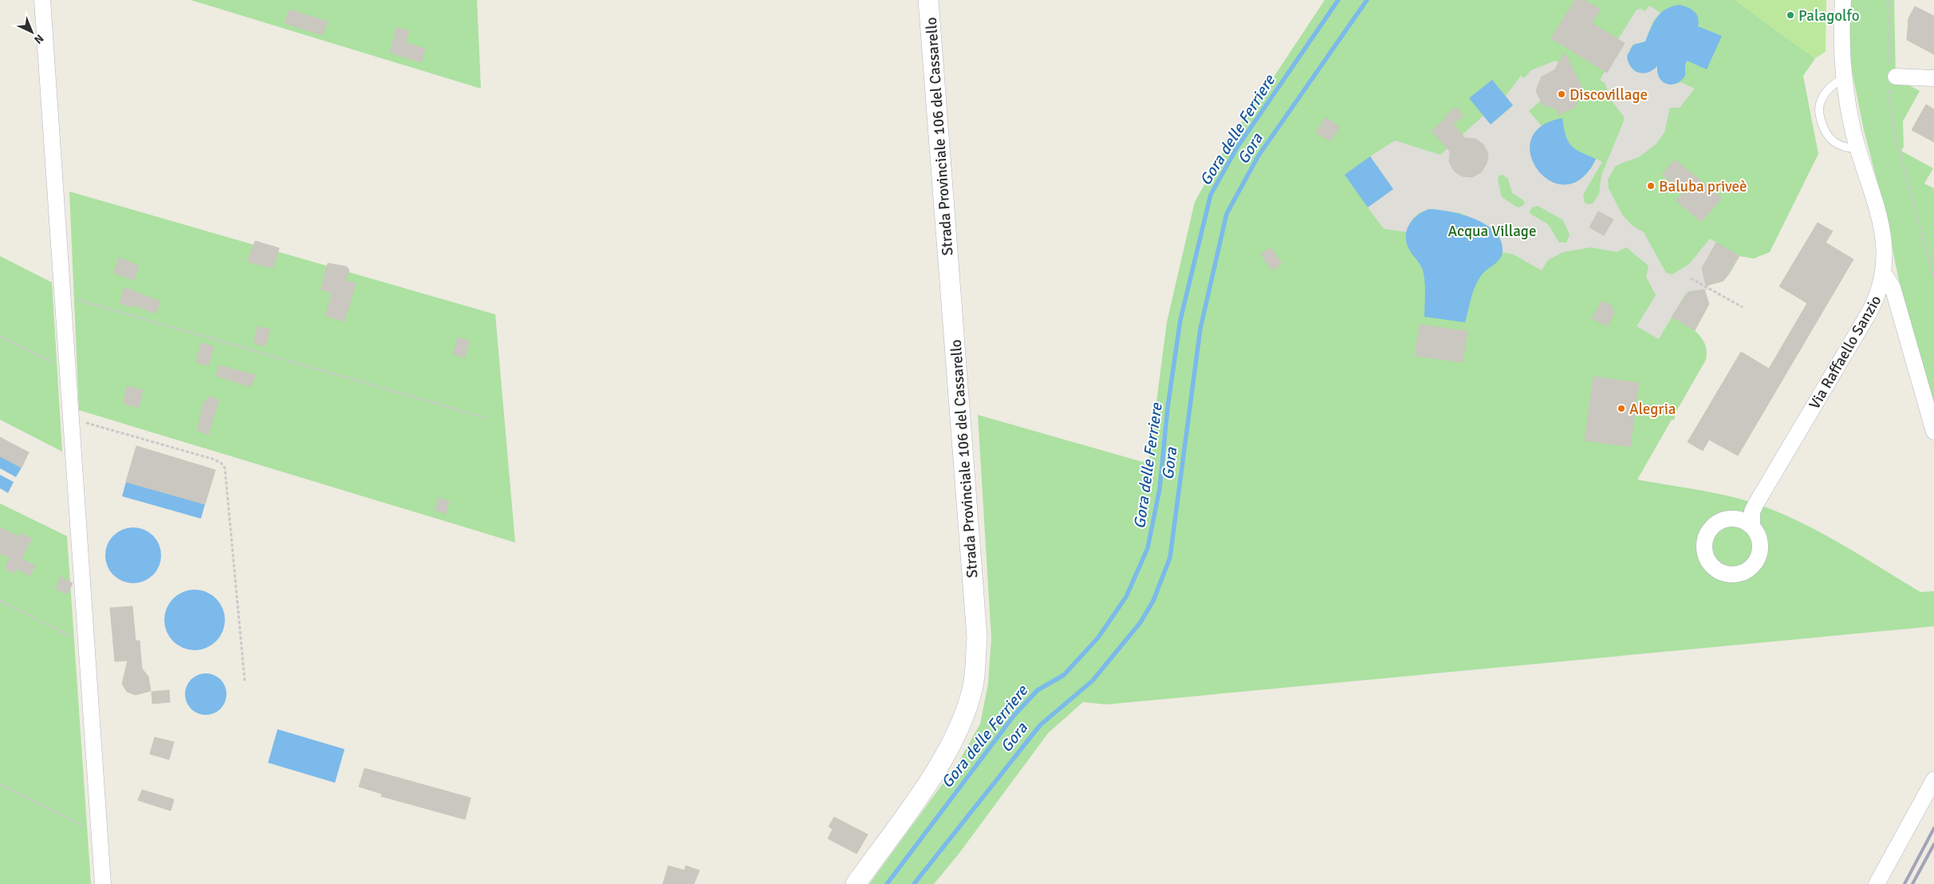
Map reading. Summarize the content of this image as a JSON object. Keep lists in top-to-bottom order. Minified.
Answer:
{"streets":{"street":["Strada Provinciale 106 del Cassarello","Via Raffaello Sanzio"]},"water":["Gora delle Ferriere","Gora"],"parks":["Acqua Village"],"places":["Palagolfo","Discovillage","Baluba priveè","Alegria"],"north":"bottom right"}
